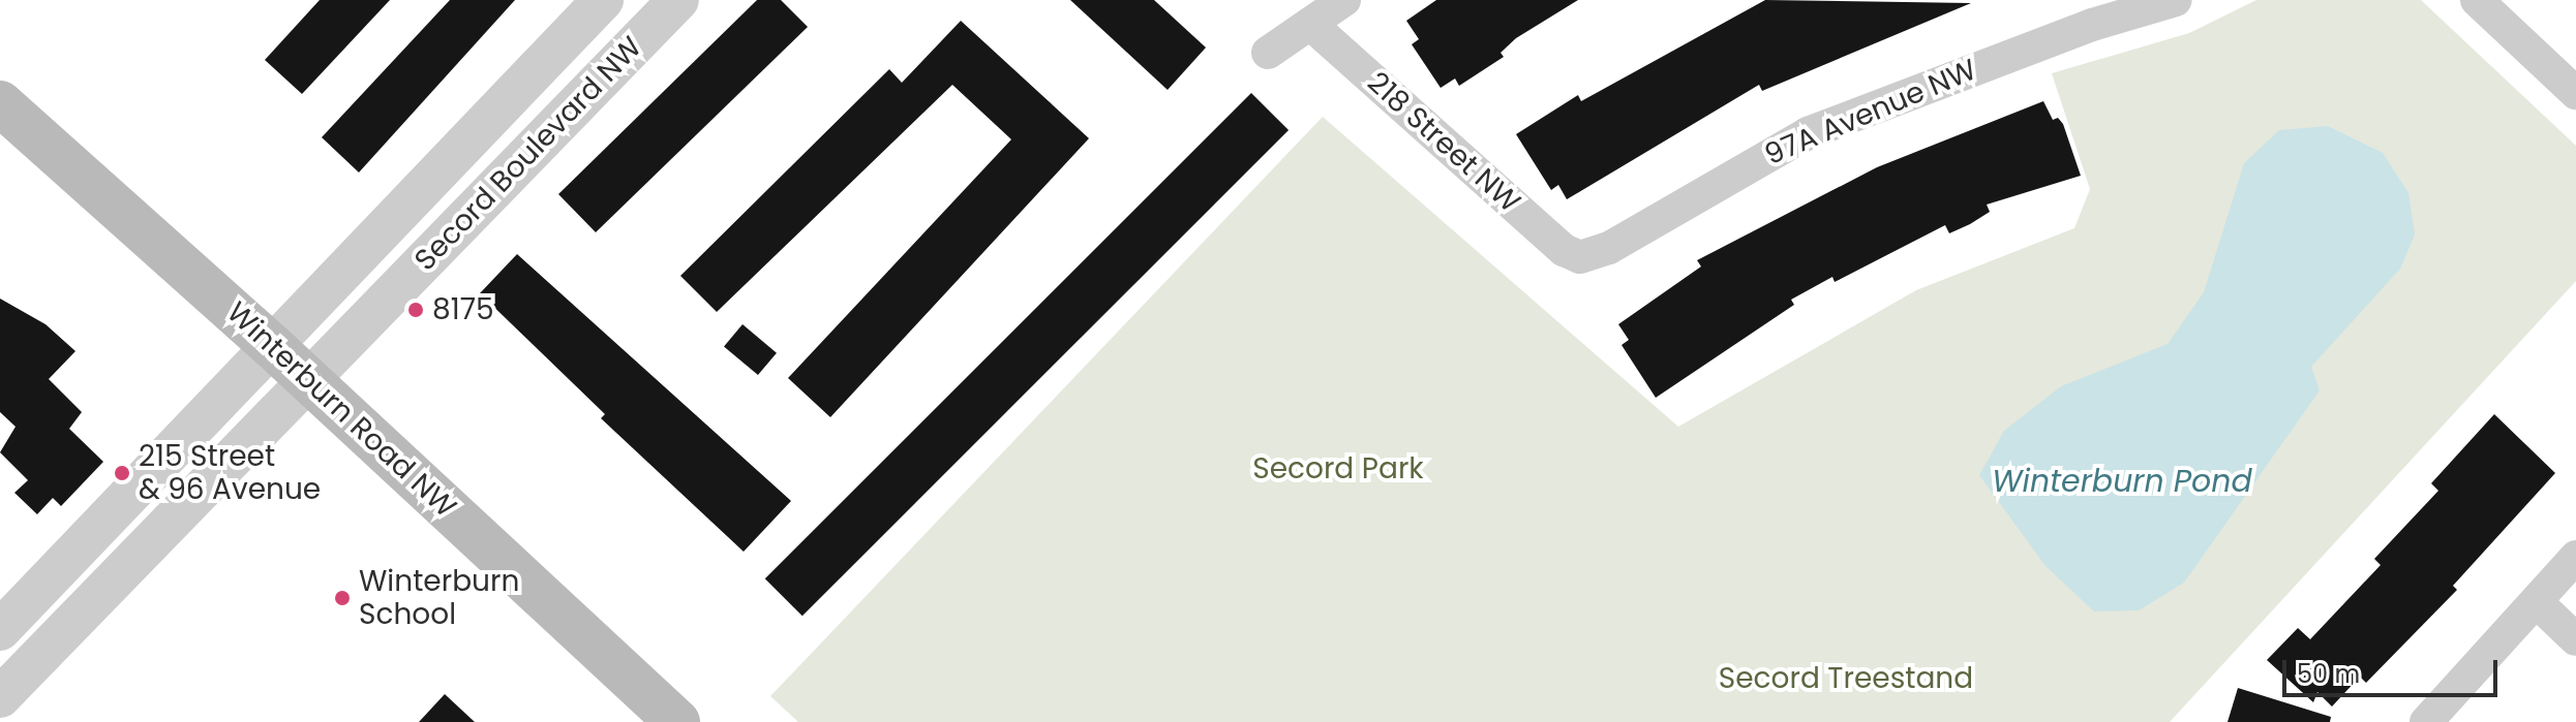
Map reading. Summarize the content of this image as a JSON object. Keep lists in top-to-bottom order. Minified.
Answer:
{"streets":{"main road":["Winterburn Road NW"],"street":["97A Avenue NW","218 Street NW","Secord Boulevard NW"]},"crossings":[["97A Avenue NW","218 Street NW"],["Secord Boulevard NW","Winterburn Road NW"]],"water":["Winterburn Pond"],"parks":["Secord Park","Secord Treestand"],"places":["8175","215 Street & 96 Avenue","Winterburn School"],"scale_bar":"50 m"}
